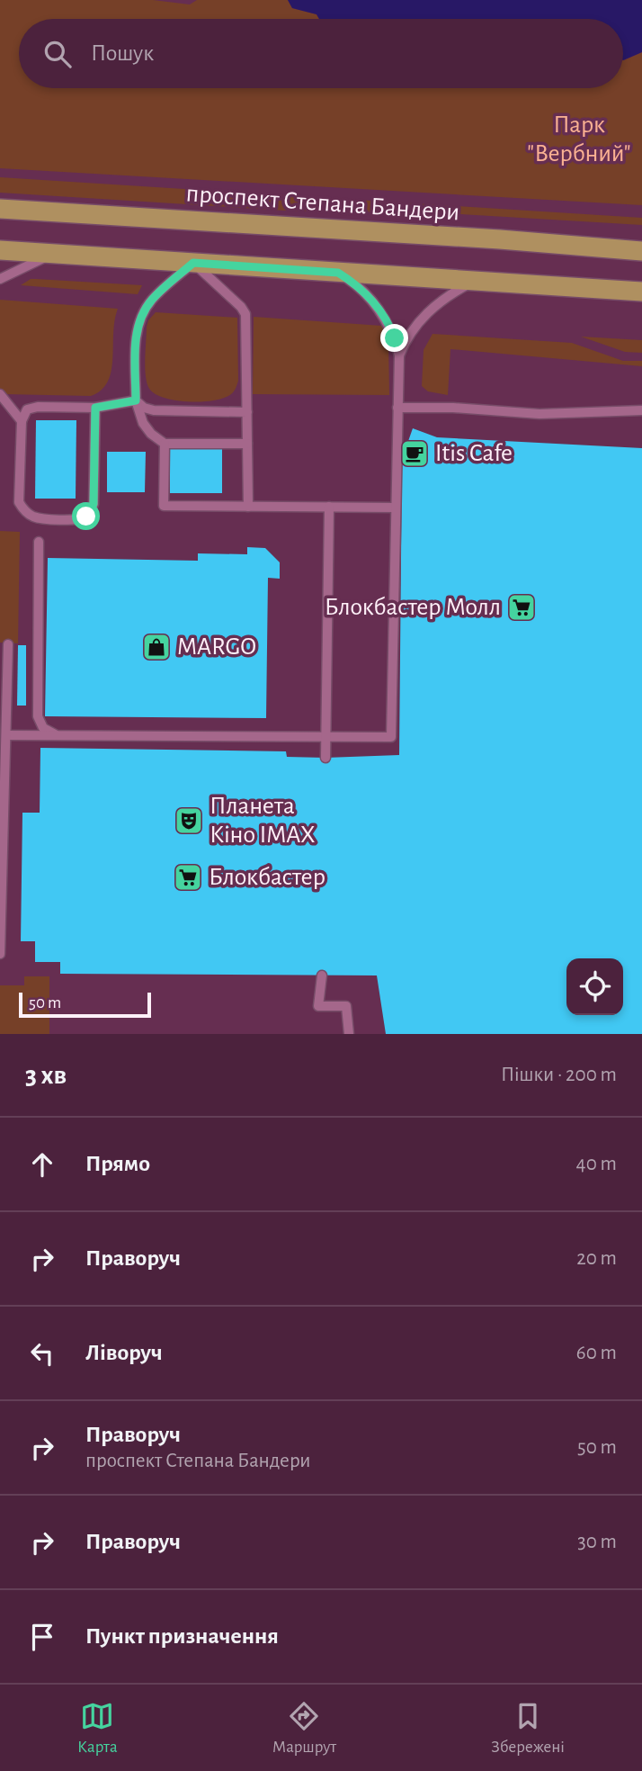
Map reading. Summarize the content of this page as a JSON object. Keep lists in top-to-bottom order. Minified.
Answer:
{"streets":{"main road":["проспект Степана Бандери"]},"parks":["Парк \"Вербний\""],"places":{"cafe":["Itis Cafe"],"supermarket":["Блокбастер Молл","Блокбастер"],"shop":["MARGO"],"theatre":["Планета Кіно IMAX"]},"scale_bar":"50 m","page":{"search":"Пошук","scale":"50 m","heading":["3 хв","Пішки · 200 m"],"list":[["Прямо","40 m"],["Праворуч","20 m"],["Ліворуч","60 m"],["Праворуч","проспект Степана Бандери","50 m"],["Праворуч","30 m"],"Пункт призначення"],"nav":["Карта","Маршрут","Збережені"]}}
